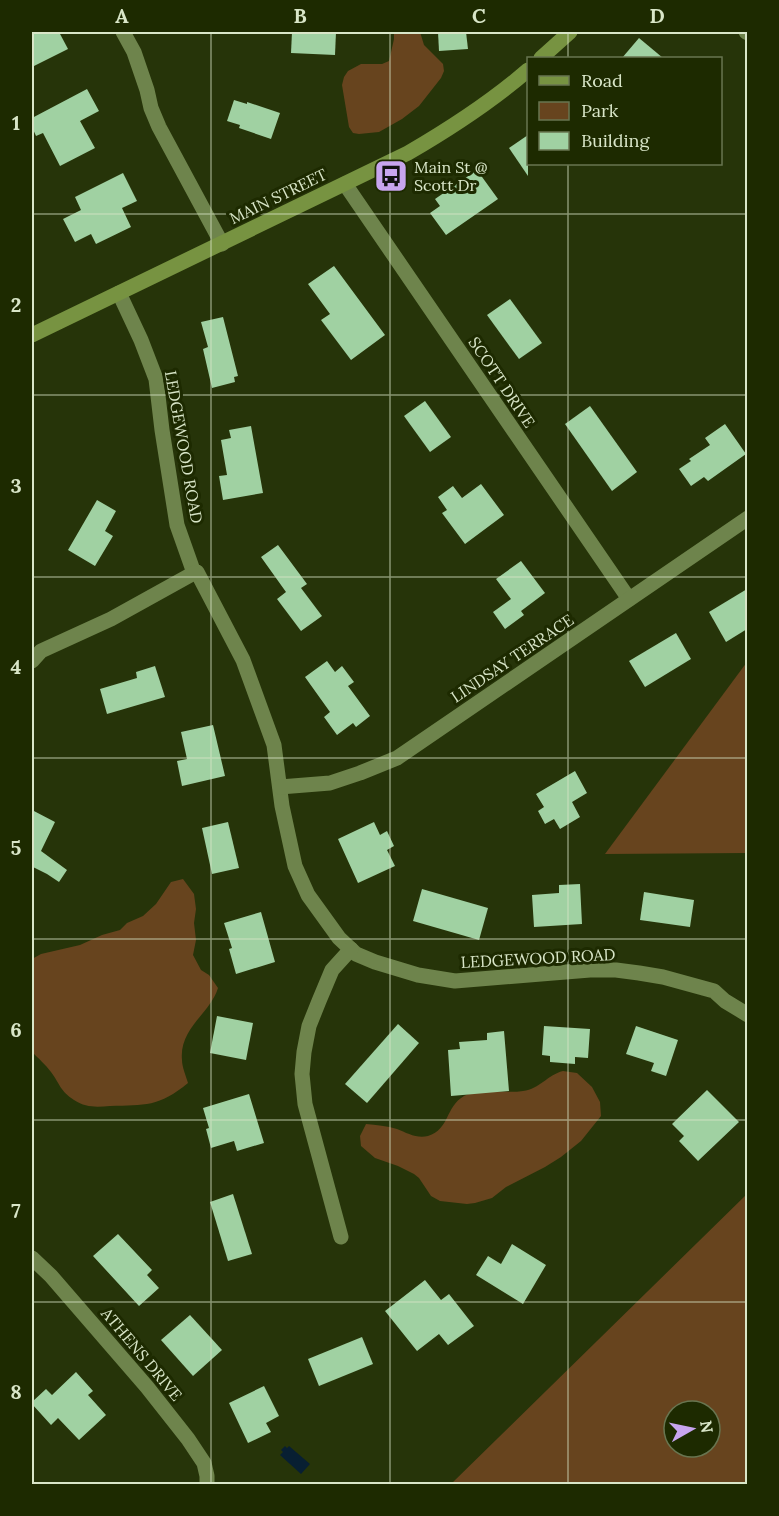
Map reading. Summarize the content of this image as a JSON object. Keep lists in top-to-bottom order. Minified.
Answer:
{"streets":{"main road":["MAIN STREET"],"street":["SCOTT DRIVE","LEDGEWOOD ROAD","LINDSAY TERRACE","ATHENS DRIVE"]},"crossings":[["MAIN STREET","SCOTT DRIVE"],["MAIN STREET","LEDGEWOOD ROAD"],["SCOTT DRIVE","LINDSAY TERRACE"],["LEDGEWOOD ROAD","LINDSAY TERRACE"]],"places":{"bus stop":["Main St @ Scott Dr"]},"legend":["Road","Park","Building"],"north":"right","grid":{"columns":["A","B","C","D"],"rows":["1","2","3","4","5","6","7","8"]}}
